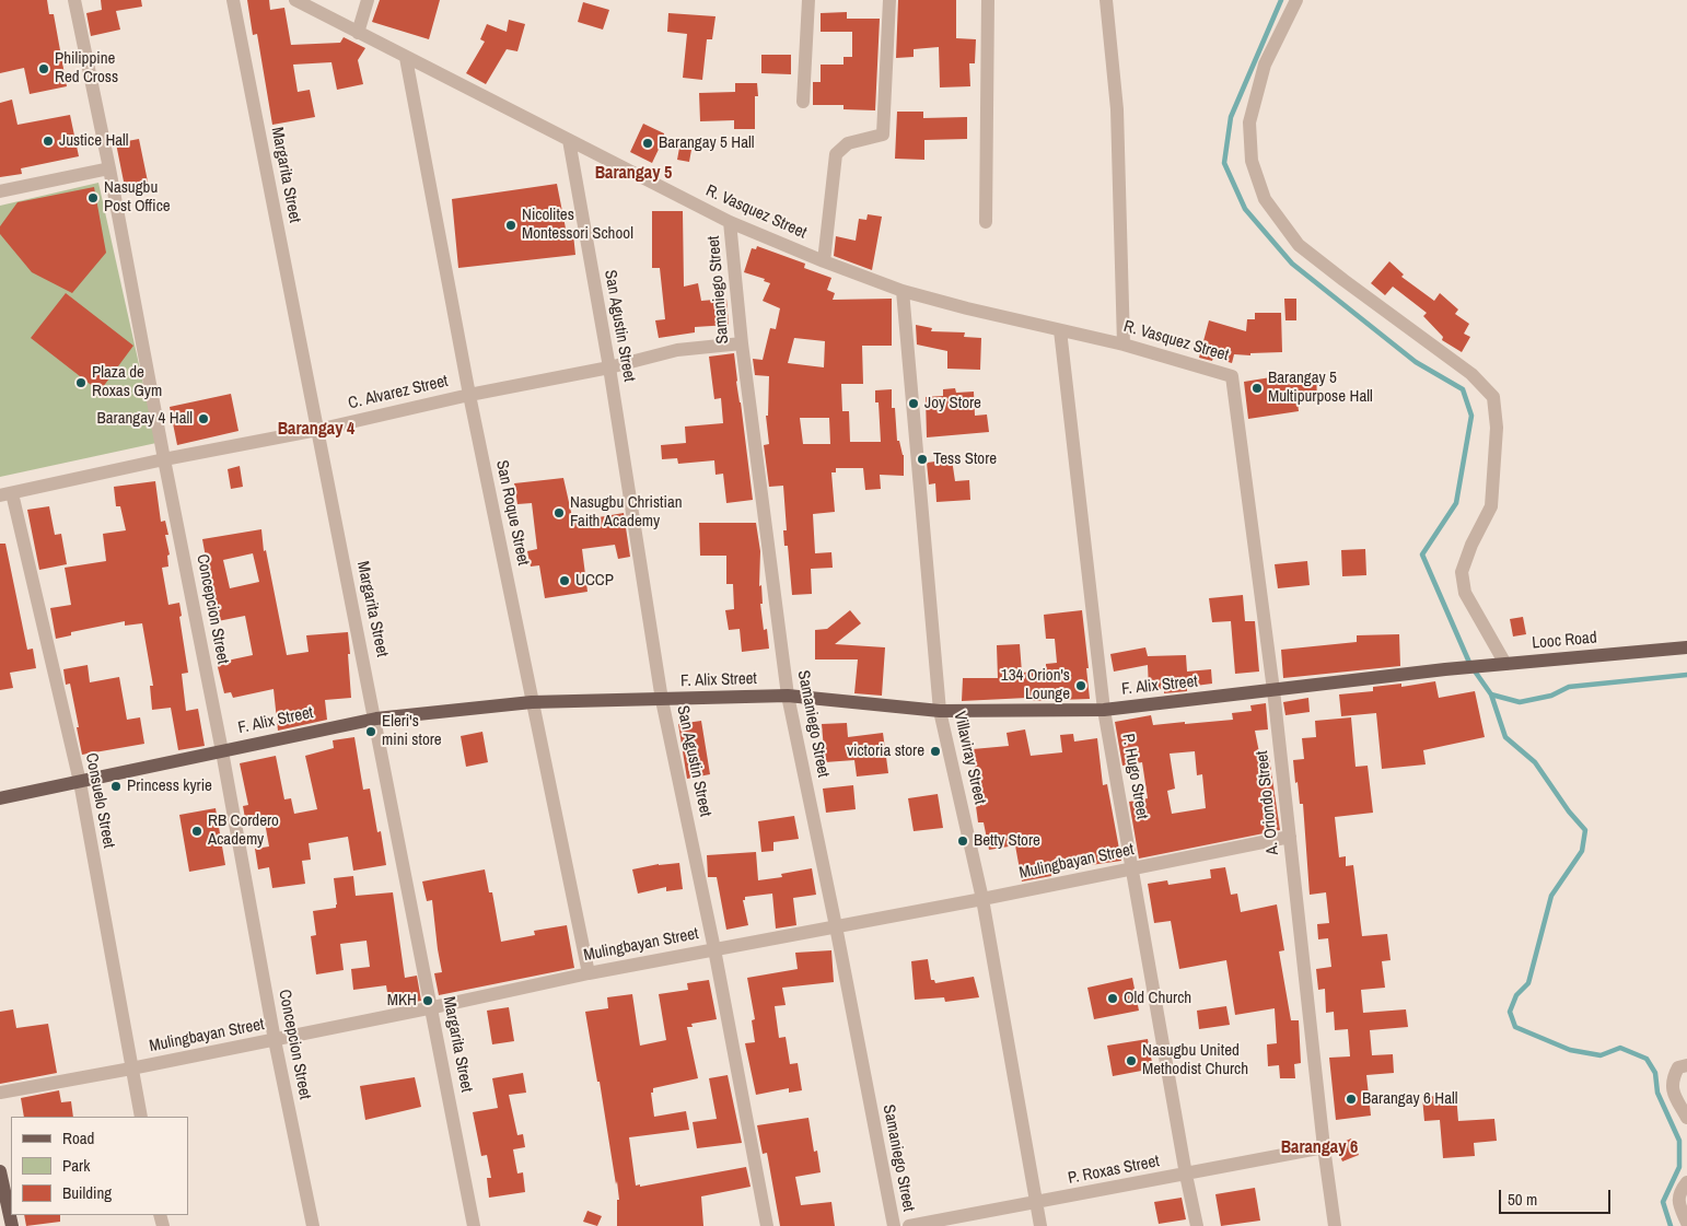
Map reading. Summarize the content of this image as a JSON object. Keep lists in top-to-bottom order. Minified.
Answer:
{"streets":{"main road":["Looc Road","F. Alix Street"],"street":["Margarita Street","R. Vasquez Street","Samaniego Street","San Agustin Street","C. Alvarez Street","San Roque Street","Concepcion Street","Villaviray Street","P. Hugo Street","Consuelo Street","A. Oriondo Street","Mulingbayan Street","P. Roxas Street"]},"crossings":[["Margarita Street","C. Alvarez Street"],["Margarita Street","F. Alix Street"],["Margarita Street","Mulingbayan Street"],["R. Vasquez Street","Samaniego Street"],["R. Vasquez Street","San Agustin Street"],["R. Vasquez Street","San Roque Street"],["R. Vasquez Street","Villaviray Street"],["R. Vasquez Street","P. Hugo Street"],["R. Vasquez Street","A. Oriondo Street"],["Samaniego Street","C. Alvarez Street"],["Samaniego Street","F. Alix Street"],["Samaniego Street","Mulingbayan Street"],["San Agustin Street","C. Alvarez Street"],["San Agustin Street","F. Alix Street"],["San Agustin Street","Mulingbayan Street"],["C. Alvarez Street","San Roque Street"],["C. Alvarez Street","Concepcion Street"],["C. Alvarez Street","Consuelo Street"],["San Roque Street","F. Alix Street"],["San Roque Street","Mulingbayan Street"],["Concepcion Street","F. Alix Street"],["Concepcion Street","Mulingbayan Street"],["Looc Road","F. Alix Street"],["F. Alix Street","Villaviray Street"],["F. Alix Street","P. Hugo Street"],["F. Alix Street","Consuelo Street"],["F. Alix Street","A. Oriondo Street"],["Villaviray Street","Mulingbayan Street"],["Villaviray Street","P. Roxas Street"],["P. Hugo Street","Mulingbayan Street"],["P. Hugo Street","P. Roxas Street"],["Consuelo Street","Mulingbayan Street"],["A. Oriondo Street","Mulingbayan Street"],["A. Oriondo Street","P. Roxas Street"]],"districts":["Barangay 5","Barangay 4","Barangay 6"],"places":["Philippine Red Cross","Justice Hall","Barangay 5 Hall","Nasugbu Post Office","Nicolites Montessori School","Plaza de Roxas Gym","Barangay 5 Multipurpose Hall","Joy Store","Barangay 4 Hall","Tess Store","Nasugbu Christian Faith Academy","UCCP","134 Orion's Lounge","Eleri's mini store","victoria store","Princess kyrie","RB Cordero Academy","Betty Store","Old Church","MKH","Nasugbu United Methodist Church","Barangay 6 Hall"],"legend":["Road","Park","Building"],"scale_bar":"50 m"}
